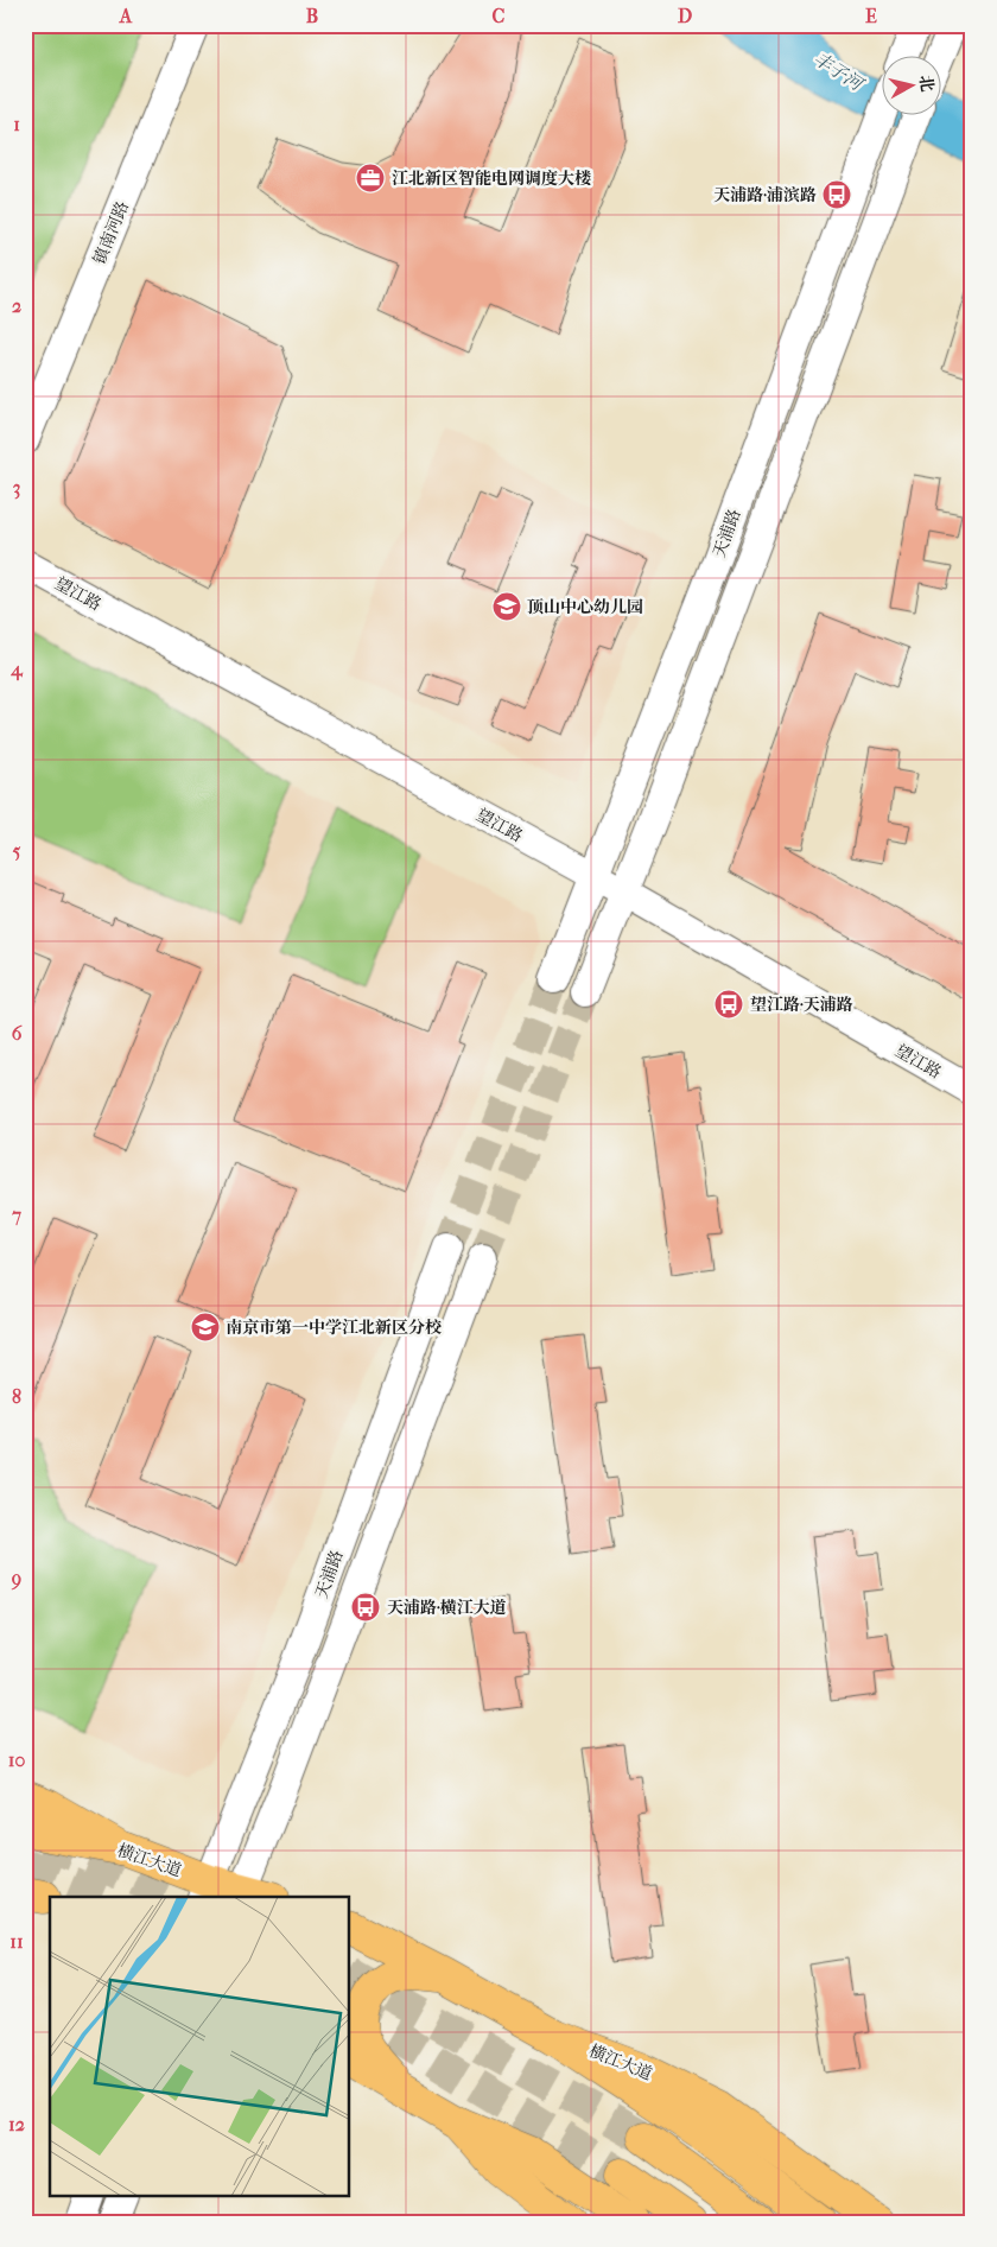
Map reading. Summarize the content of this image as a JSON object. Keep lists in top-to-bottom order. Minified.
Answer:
{"streets":{"main road":["横江大道"],"street":["镇南河路","天浦路","望江路"]},"crossings":[["天浦路","望江路"],["天浦路","横江大道"]],"water":["丰子河"],"places":{"office":["江北新区智能电网调度大楼"],"bus stop":["天浦路·浦滨路","望江路·天浦路","天浦路·横江大道"],"school or university":["顶山中心幼儿园","南京市第一中学江北新区分校"]},"north":"right","grid":{"columns":["A","B","C","D","E"],"rows":["1","2","3","4","5","6","7","8","9","10","11","12"]}}
